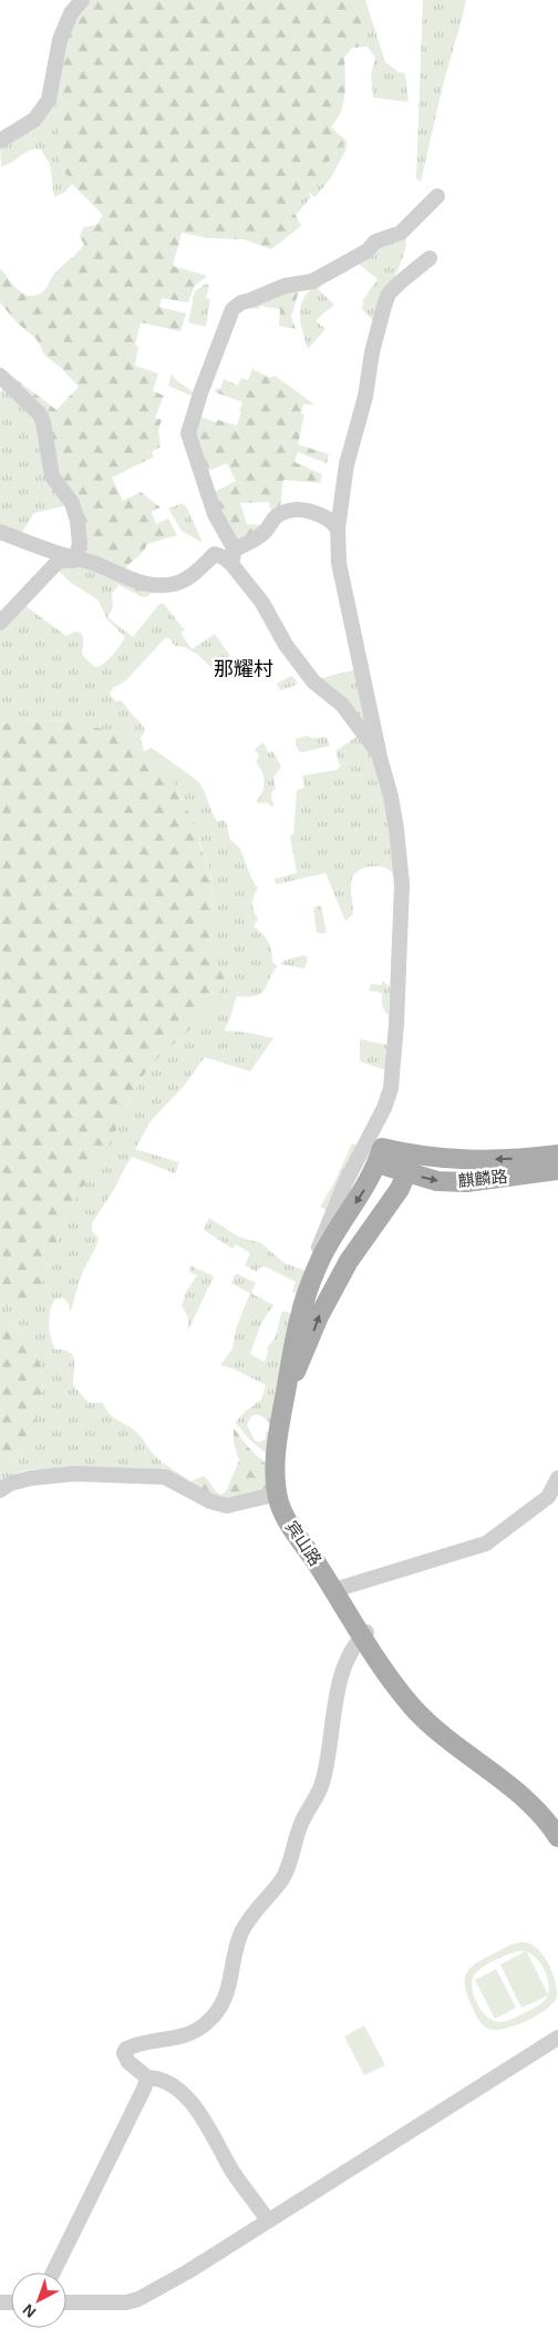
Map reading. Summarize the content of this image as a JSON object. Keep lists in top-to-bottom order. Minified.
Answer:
{"streets":{"main road":["麒麟路","宾山路"]},"crossings":[["麒麟路","宾山路"]],"districts":["那耀村"],"north":"bottom left"}
